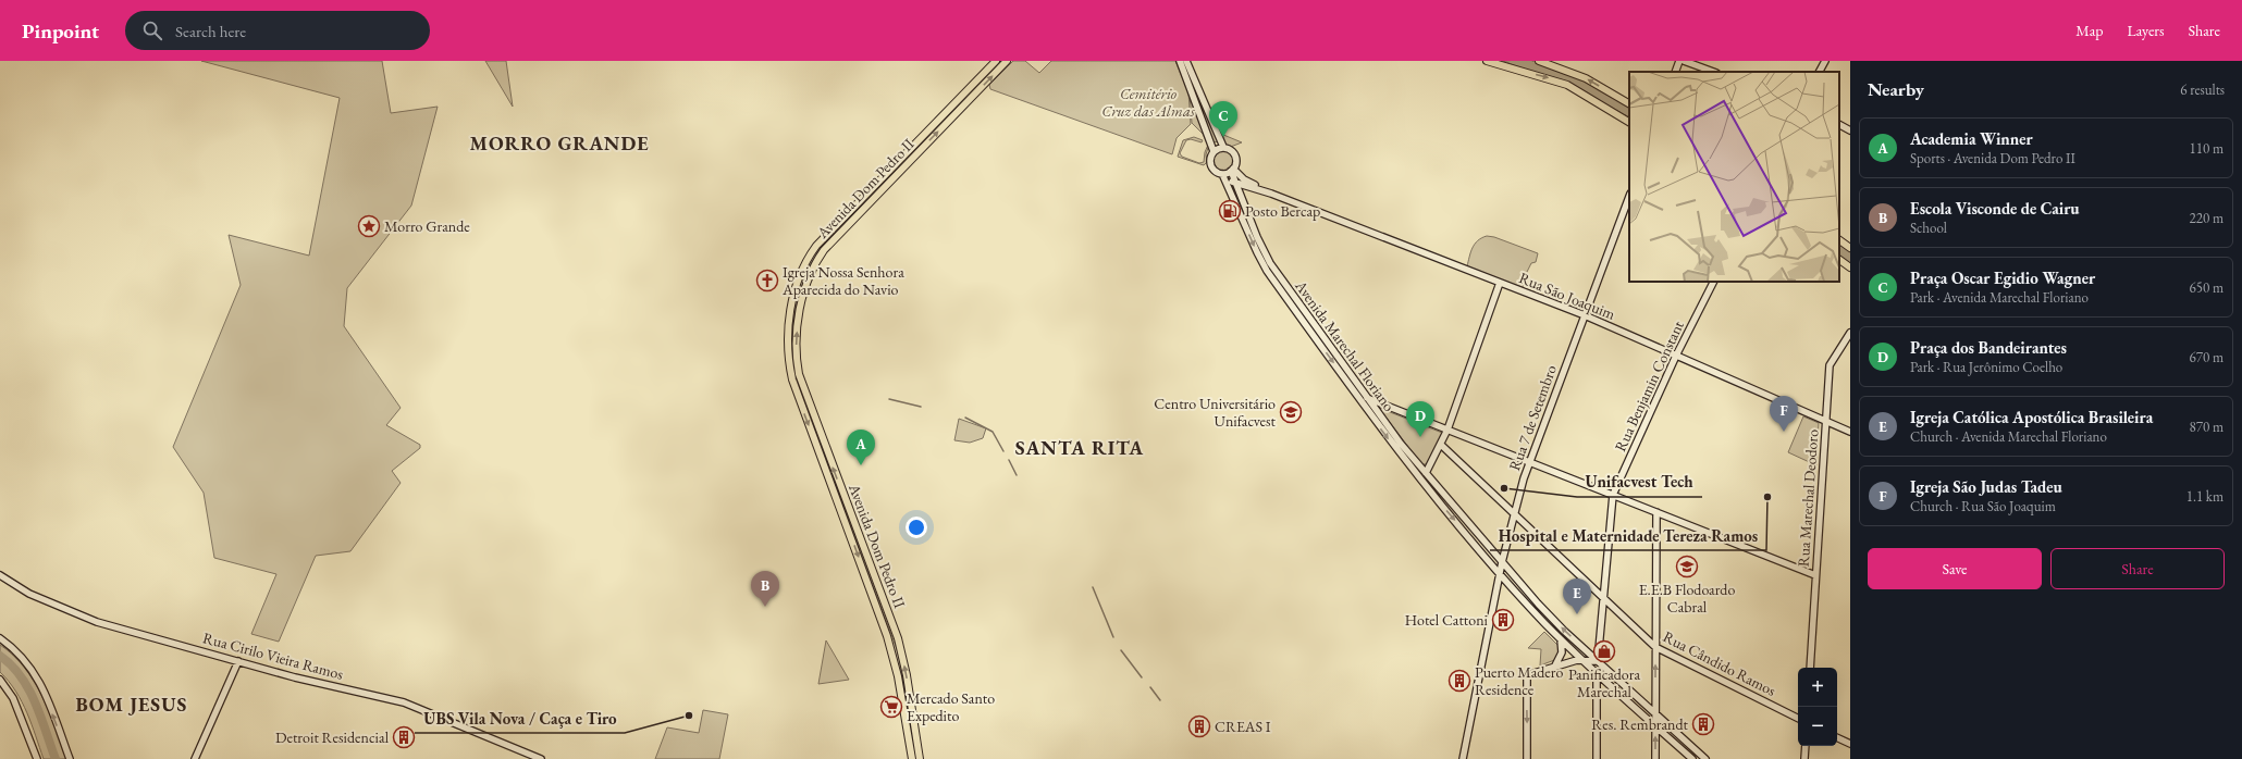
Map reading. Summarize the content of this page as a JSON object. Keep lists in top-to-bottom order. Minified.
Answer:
{"streets":{"main road":["Avenida Dom Pedro II"],"street":["Rua São Joaquim","Avenida Marechal Floriano","Rua Benjamin Constant","Rua 7 de Setembro","Rua Marechal Deodoro","Rua Cirilo Vieira Ramos","Rua Cândido Ramos"]},"crossings":[["Rua São Joaquim","Avenida Marechal Floriano"],["Rua São Joaquim","Rua Benjamin Constant"],["Rua São Joaquim","Rua 7 de Setembro"],["Rua São Joaquim","Rua Marechal Deodoro"],["Avenida Marechal Floriano","Rua Benjamin Constant"],["Avenida Marechal Floriano","Rua 7 de Setembro"],["Rua Benjamin Constant","Rua Cândido Ramos"],["Rua 7 de Setembro","Rua Cândido Ramos"]],"districts":["MORRO GRANDE","SANTA RITA","BOM JESUS"],"parks":["Cemitério Cruz das Almas"],"places":{"fuel station":["Posto Bercap"],"place":["Morro Grande"],"church":["Igreja Nossa Senhora Aparecida do Navio"],"school or university":["Centro Universitário Unifacvest","E.E.B Flodoardo Cabral"],"other":["Unifacvest Tech","Hospital e Maternidade Tereza Ramos","UBS Vila Nova / Caça e Tiro"],"building":["Hotel Cattoni","Puerto Madero Residence","Res. Rembrandt","CREAS I","Detroit Residencial"],"shop":["Panificadora Marechal"],"supermarket":["Mercado Santo Expedito"]},"page":{"header":"Pinpoint","search":"Search here","nav":["Map","Layers","Share"],"heading":["Nearby","6 results"],"pins":["C","F","D","A","B","E"],"list":[{"mark":"A","name":"Academia Winner","note":"Sports · Avenida Dom Pedro II","value":"110 m"},{"mark":"B","name":"Escola Visconde de Cairu","note":"School","value":"220 m"},{"mark":"C","name":"Praça Oscar Egidio Wagner","note":"Park · Avenida Marechal Floriano","value":"650 m"},{"mark":"D","name":"Praça dos Bandeirantes","note":"Park · Rua Jerônimo Coelho","value":"670 m"},{"mark":"E","name":"Igreja Católica Apostólica Brasileira","note":"Church · Avenida Marechal Floriano","value":"870 m"},{"mark":"F","name":"Igreja São Judas Tadeu","note":"Church · Rua São Joaquim","value":"1.1 km"}],"buttons":["Save","Share"],"map_buttons":["+","−"]}}
